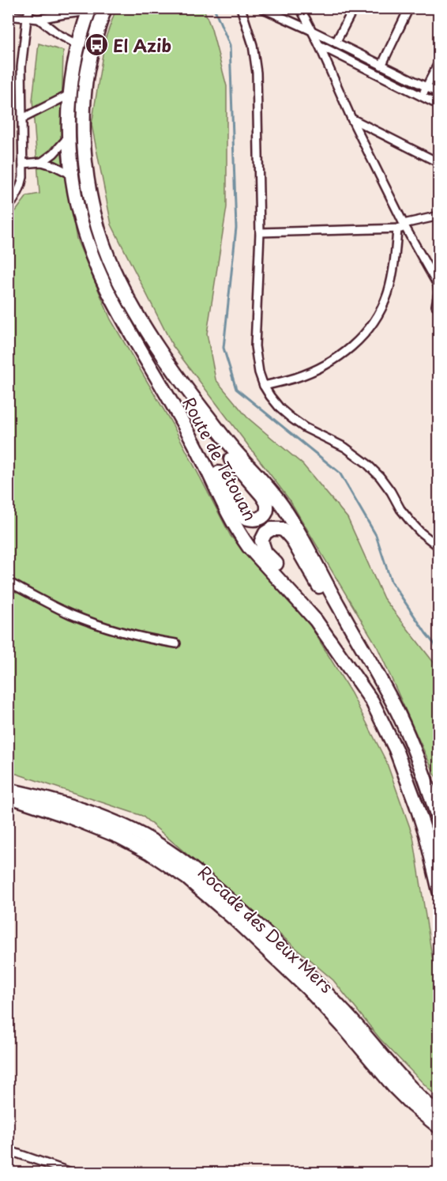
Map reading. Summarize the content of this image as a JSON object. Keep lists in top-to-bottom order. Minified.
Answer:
{"streets":{"highway":["Route de Tétouan","Rocade des Deux Mers"]},"places":{"bus stop":["El Azib"]}}
